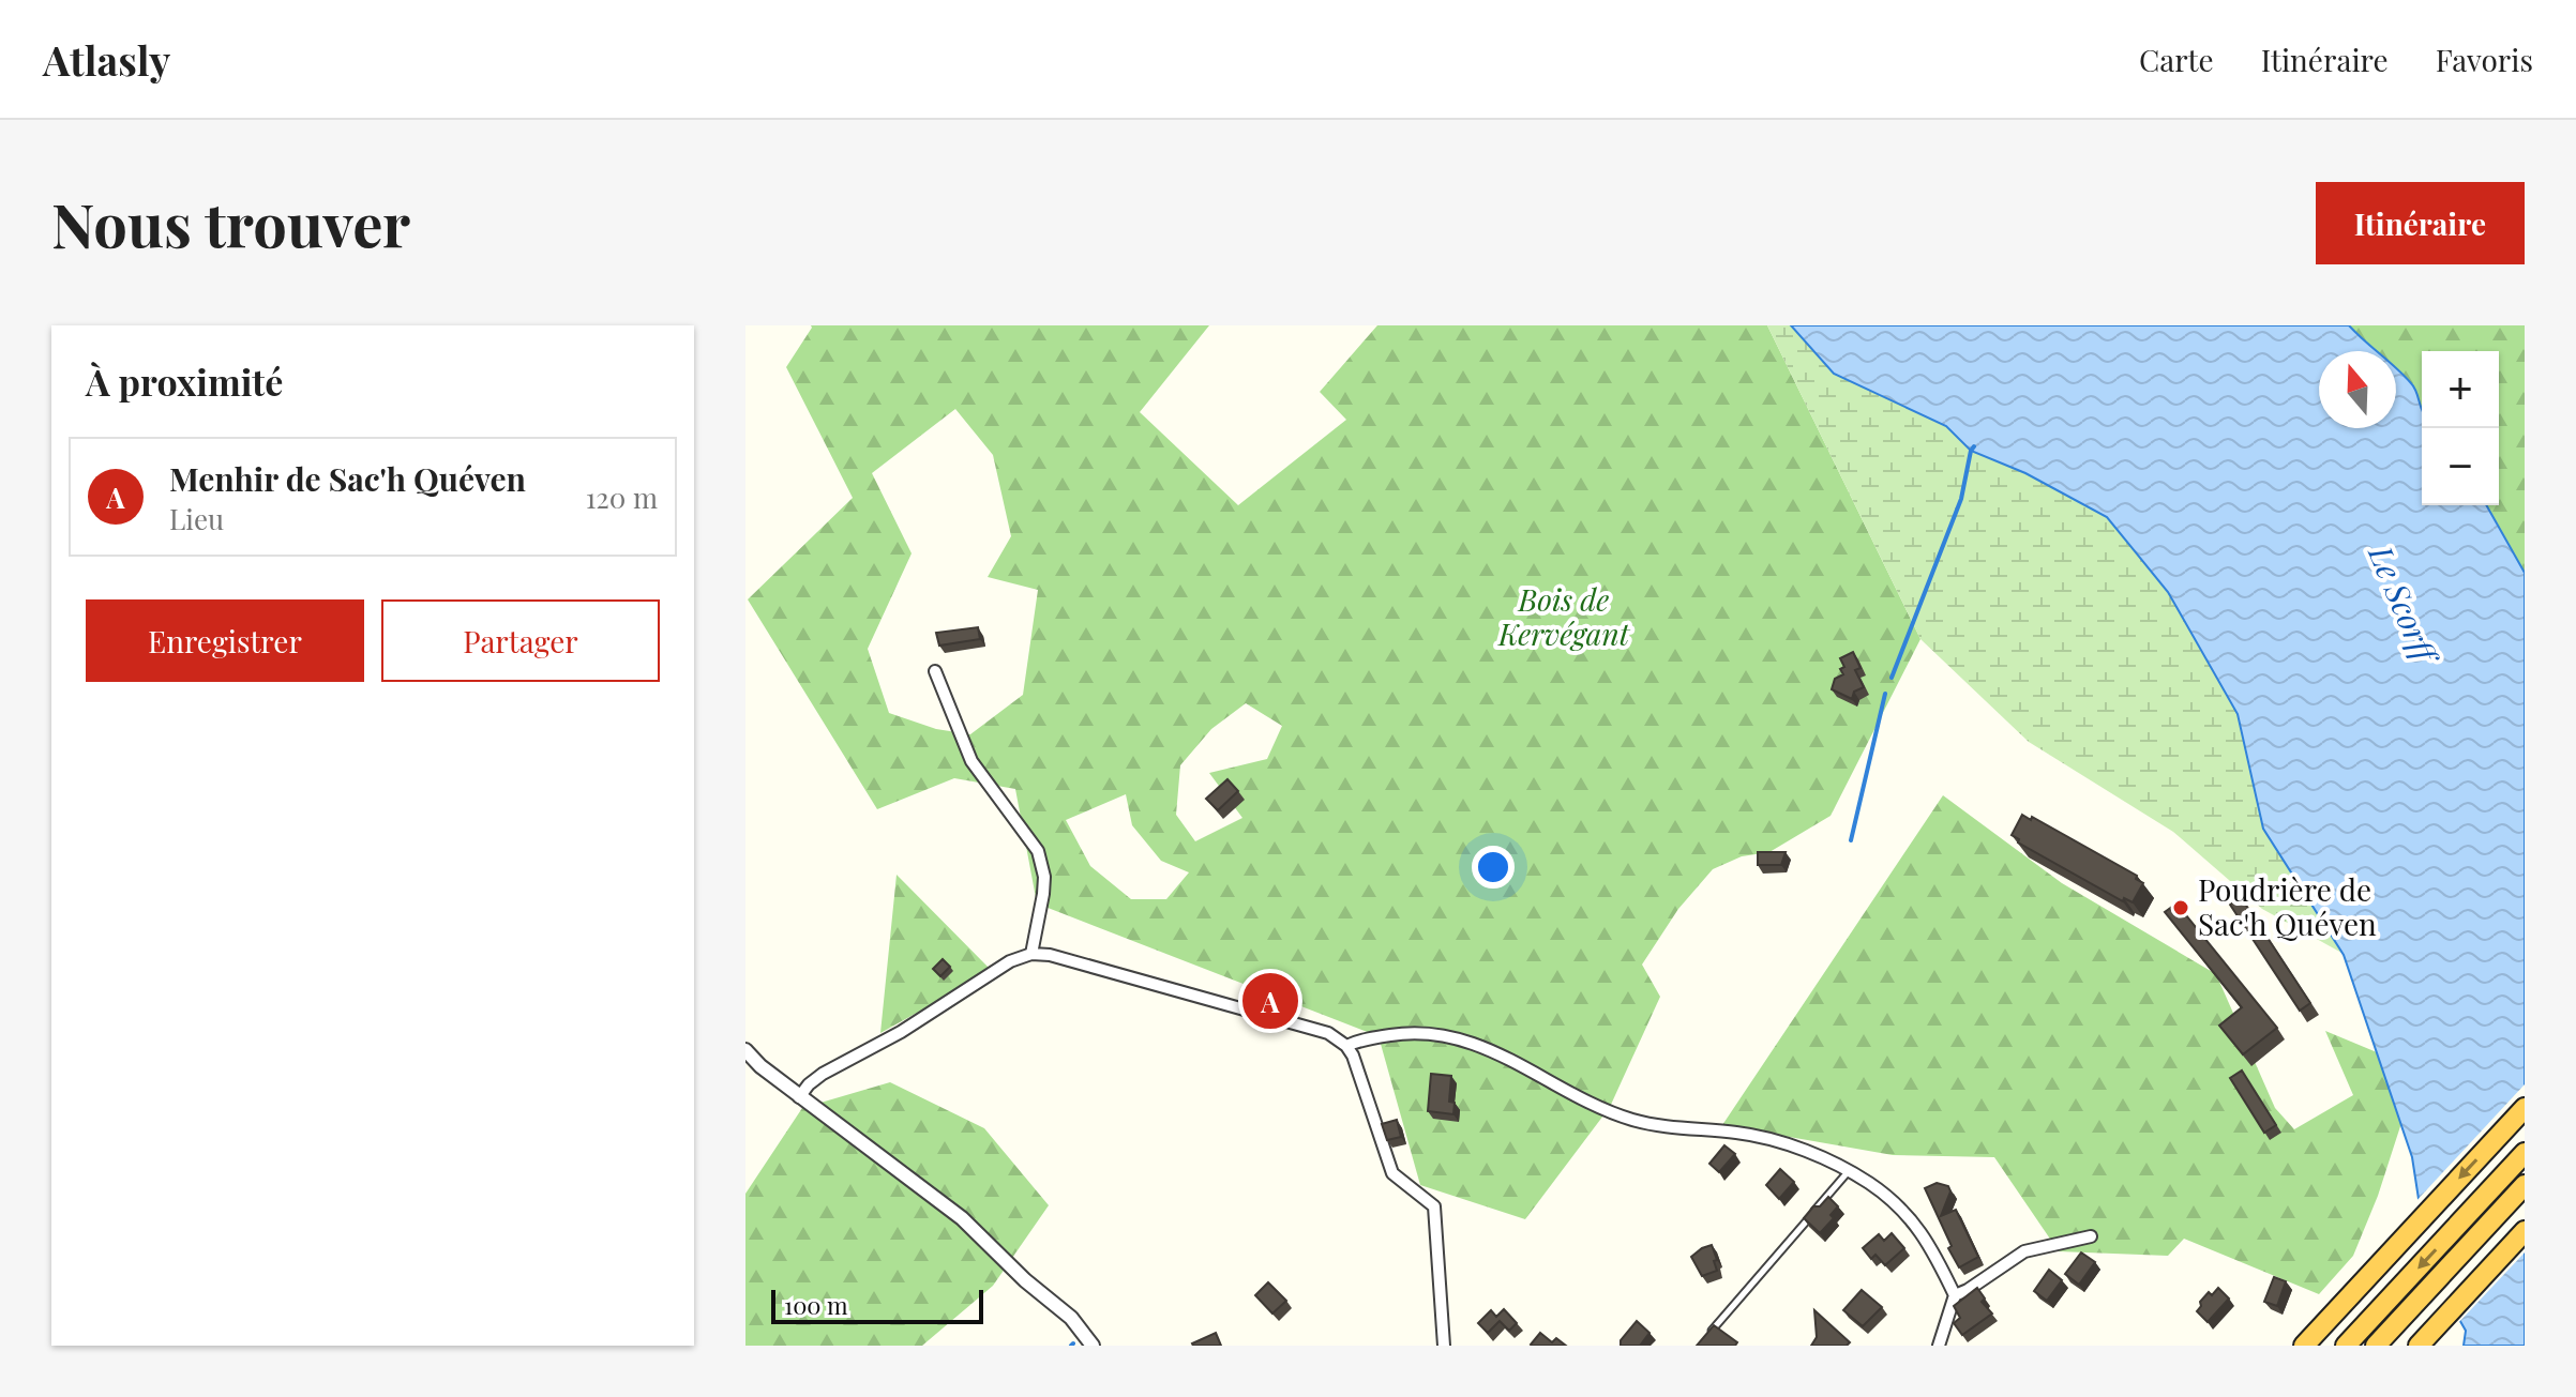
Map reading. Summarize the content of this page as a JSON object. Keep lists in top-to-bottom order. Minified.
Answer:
{"water":["Le Scorff"],"parks":["Bois de Kervégant"],"places":["Poudrière de Sac'h Quéven"],"scale_bar":"100 m","north":"top","page":{"header":"Atlasly","nav":["Carte","Itinéraire","Favoris"],"buttons":["Itinéraire",["Enregistrer","Partager"]],"title":"Nous trouver","heading":"À proximité","map_buttons":["+","−"],"list":[{"mark":"A","name":"Menhir de Sac'h Quéven","note":"Lieu","value":"120 m"}],"pins":"A","scale":"100 m"}}
